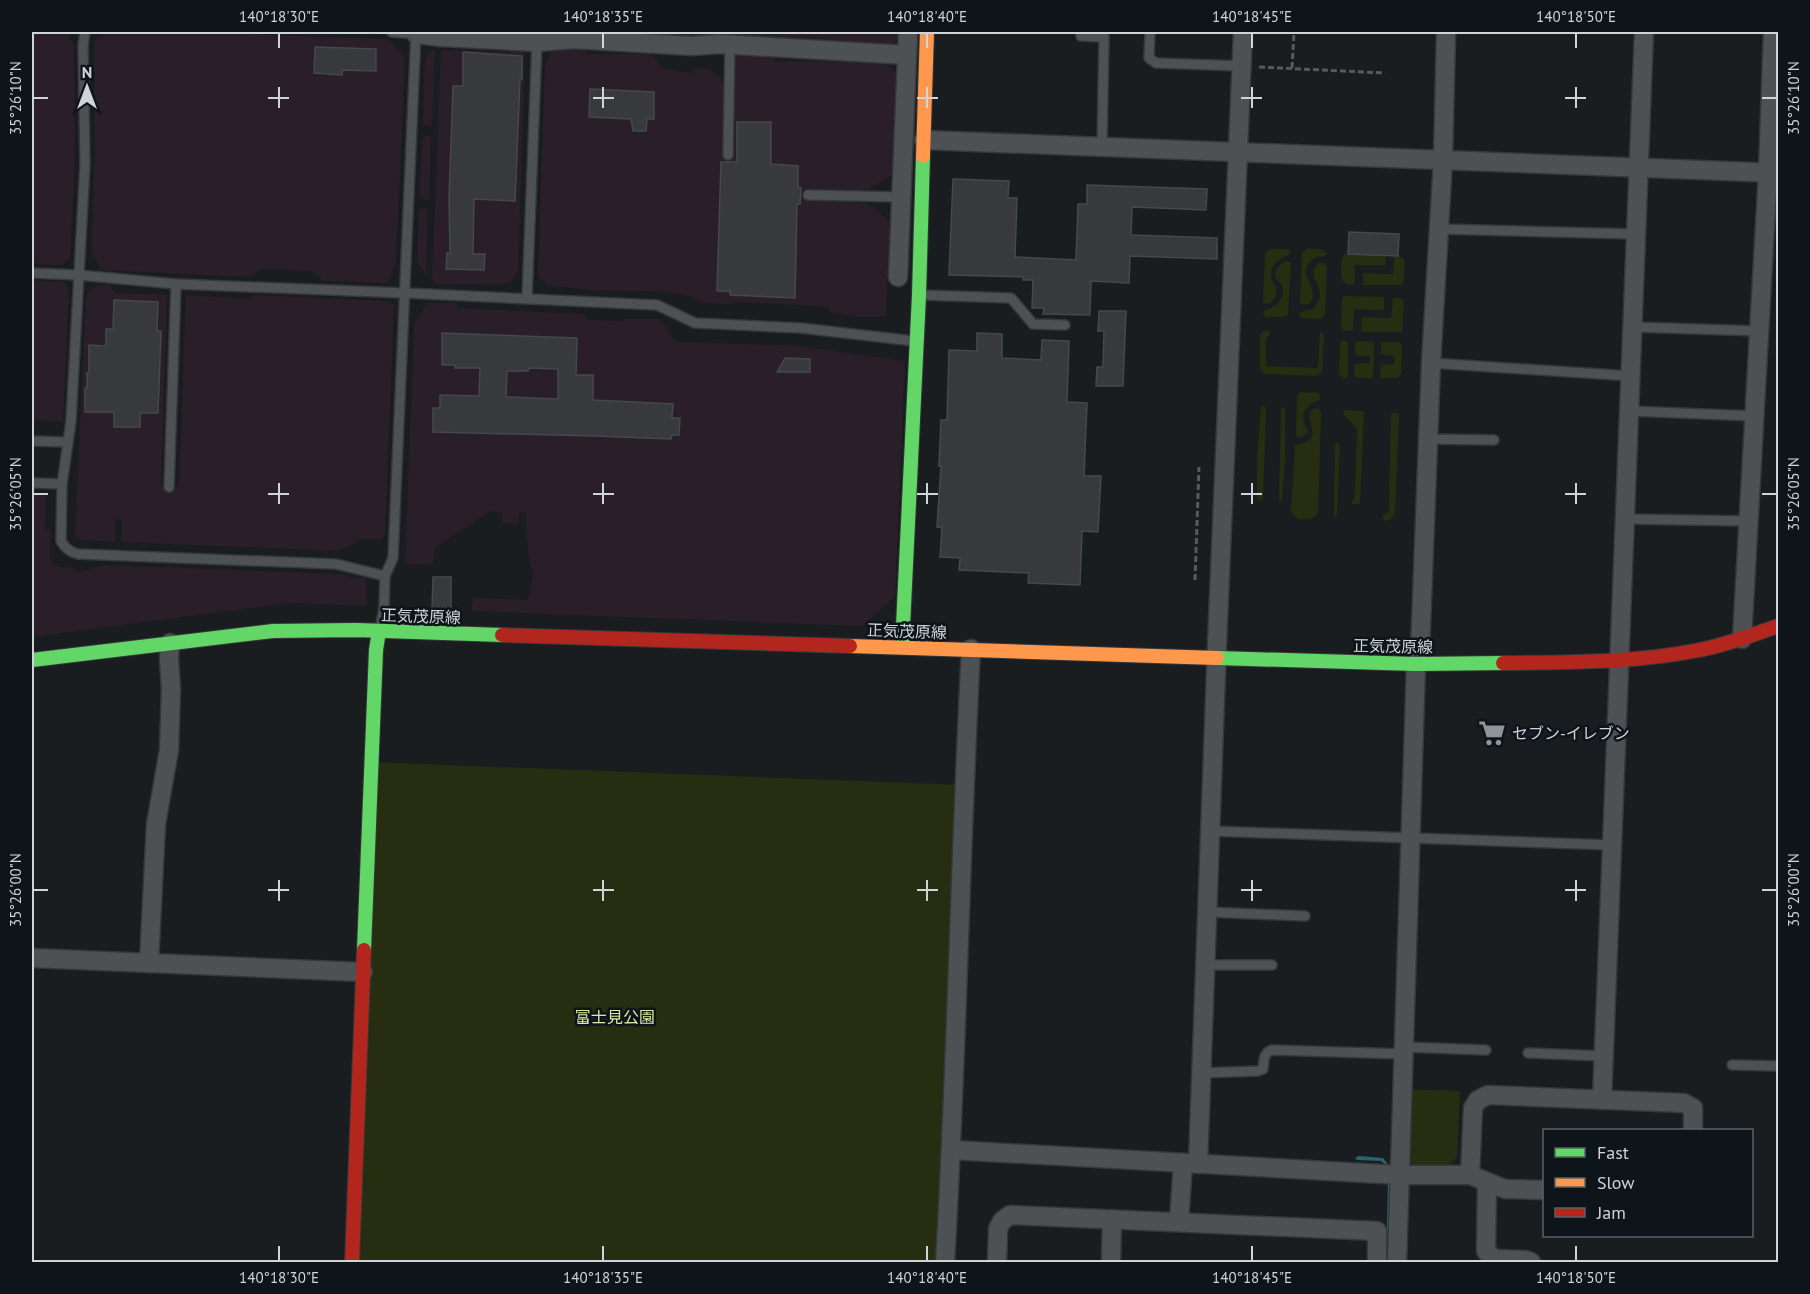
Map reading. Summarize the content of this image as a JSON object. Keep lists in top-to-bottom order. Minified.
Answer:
{"streets":{"main road":["正気茂原線"]},"parks":["富士見公園"],"places":{"supermarket":["セブン-イレブン"]},"legend":["Fast","Slow","Jam"],"north":"top","coordinates":["140°18'30\"E","140°18'35\"E","140°18'40\"E","140°18'45\"E","140°18'50\"E","35°26'10\"N","35°26'05\"N","35°26'00\"N"]}
